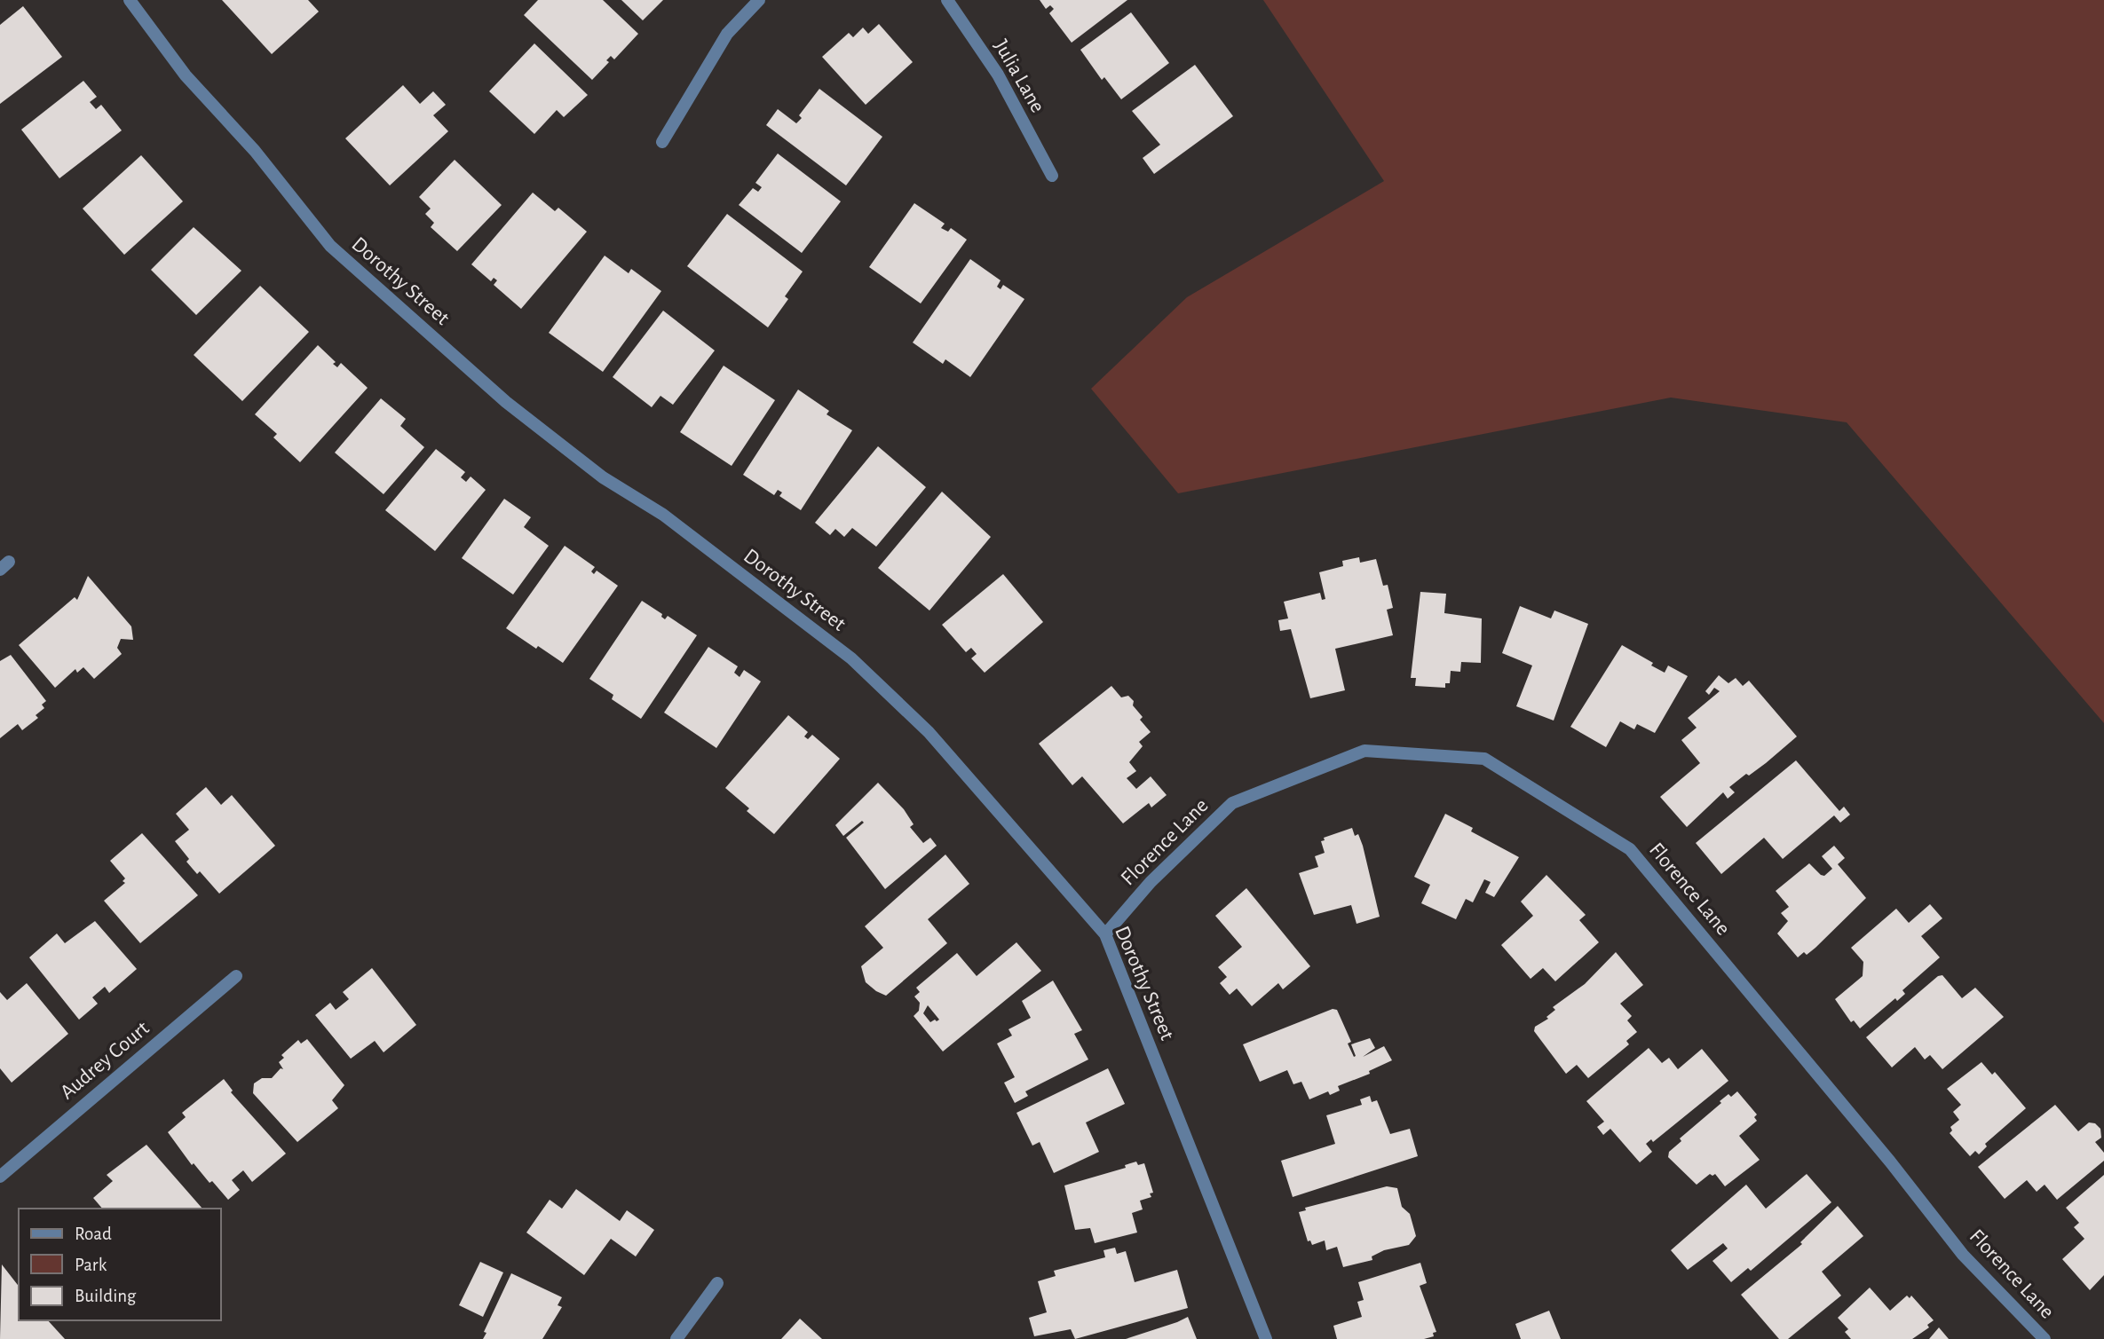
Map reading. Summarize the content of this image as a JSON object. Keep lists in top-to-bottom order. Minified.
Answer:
{"streets":{"street":["Julia Lane","Dorothy Street","Florence Lane","Audrey Court"]},"crossings":[["Dorothy Street","Florence Lane"]],"legend":["Road","Park","Building"]}
